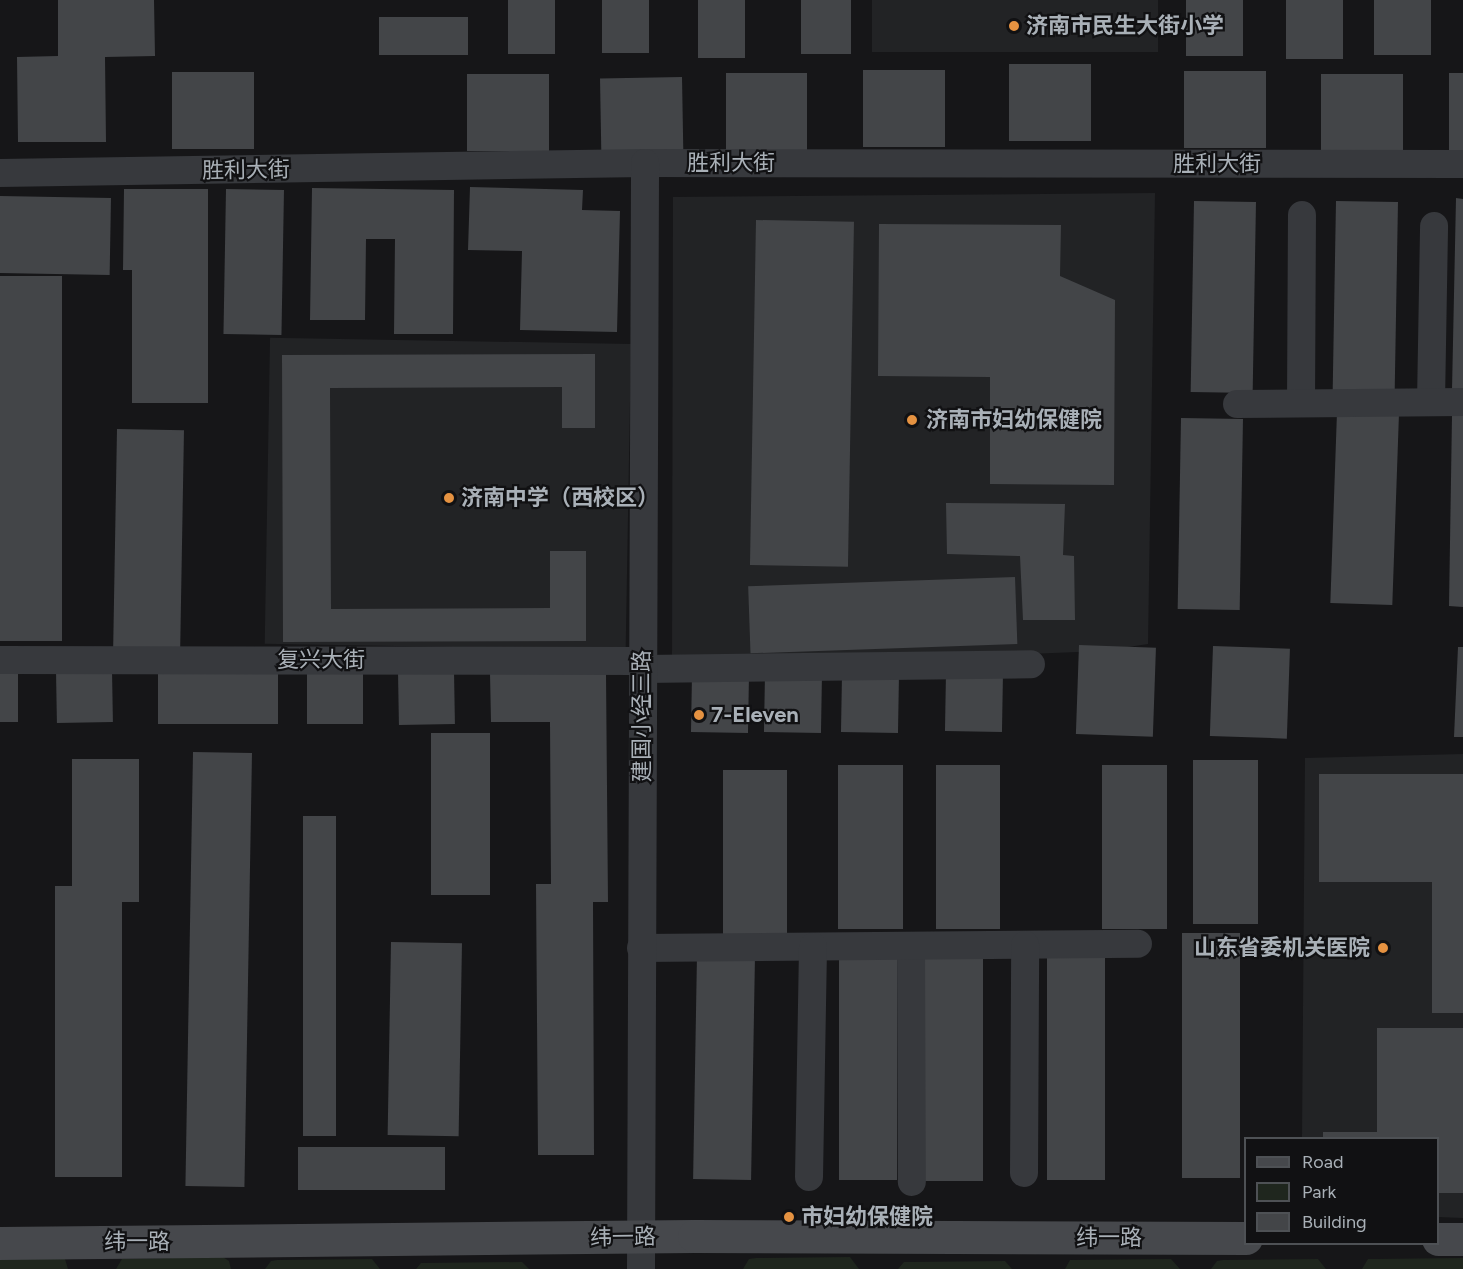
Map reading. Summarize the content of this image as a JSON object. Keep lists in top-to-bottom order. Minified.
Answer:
{"streets":{"main road":["纬一路"],"street":["胜利大街","复兴大街","建国小经三路"]},"crossings":[["胜利大街","建国小经三路"],["复兴大街","建国小经三路"],["建国小经三路","纬一路"]],"places":["济南市民生大街小学","济南市妇幼保健院","济南中学（西校区）","7-Eleven","山东省委机关医院","市妇幼保健院"],"legend":["Road","Park","Building"]}
